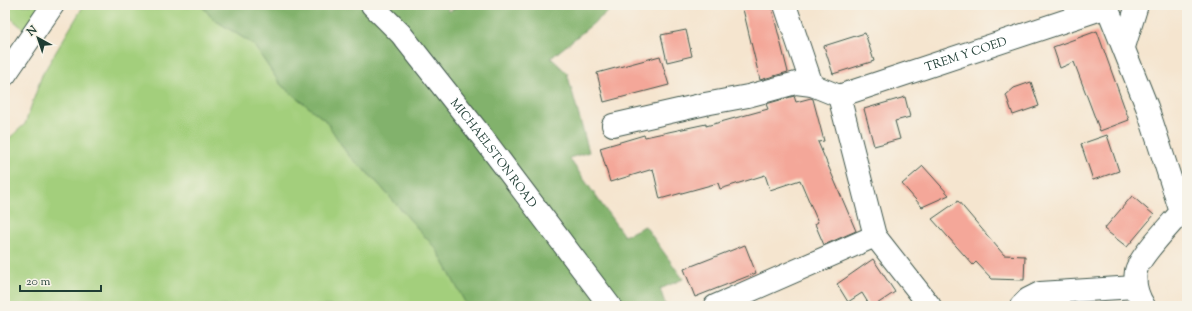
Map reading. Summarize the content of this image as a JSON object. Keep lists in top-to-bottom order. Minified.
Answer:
{"streets":{"street":["TREM Y COED","MICHAELSTON ROAD"]},"scale_bar":"20 m","north":"top left"}
